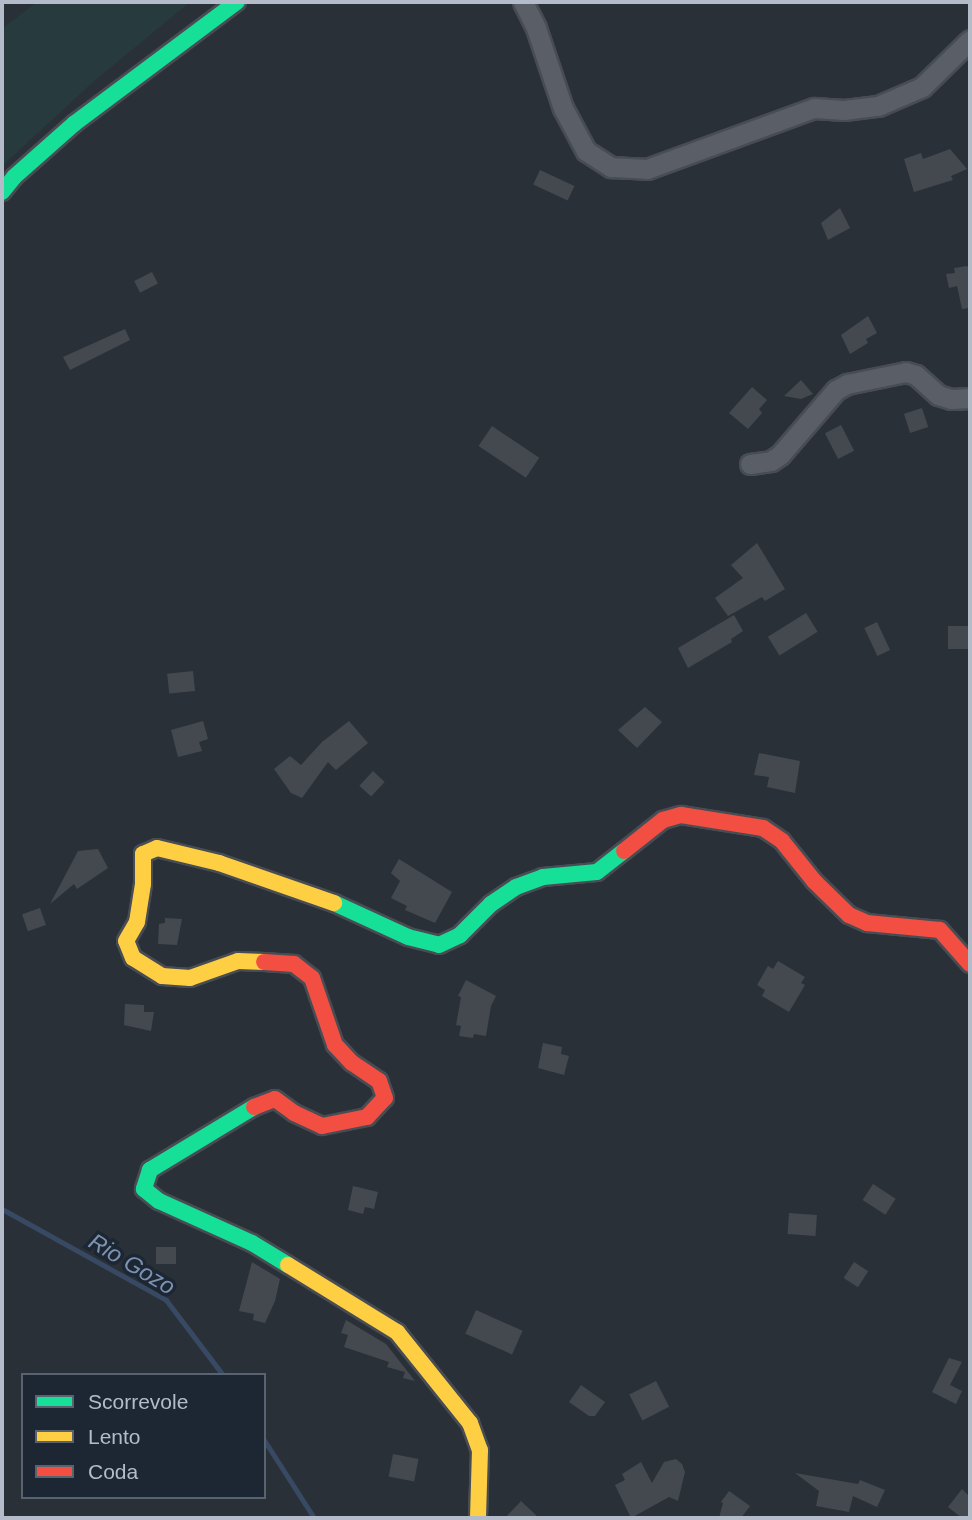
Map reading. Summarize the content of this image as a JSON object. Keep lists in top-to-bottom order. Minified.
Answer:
{"water":["Rio Gozo"],"legend":["Scorrevole","Lento","Coda"]}
